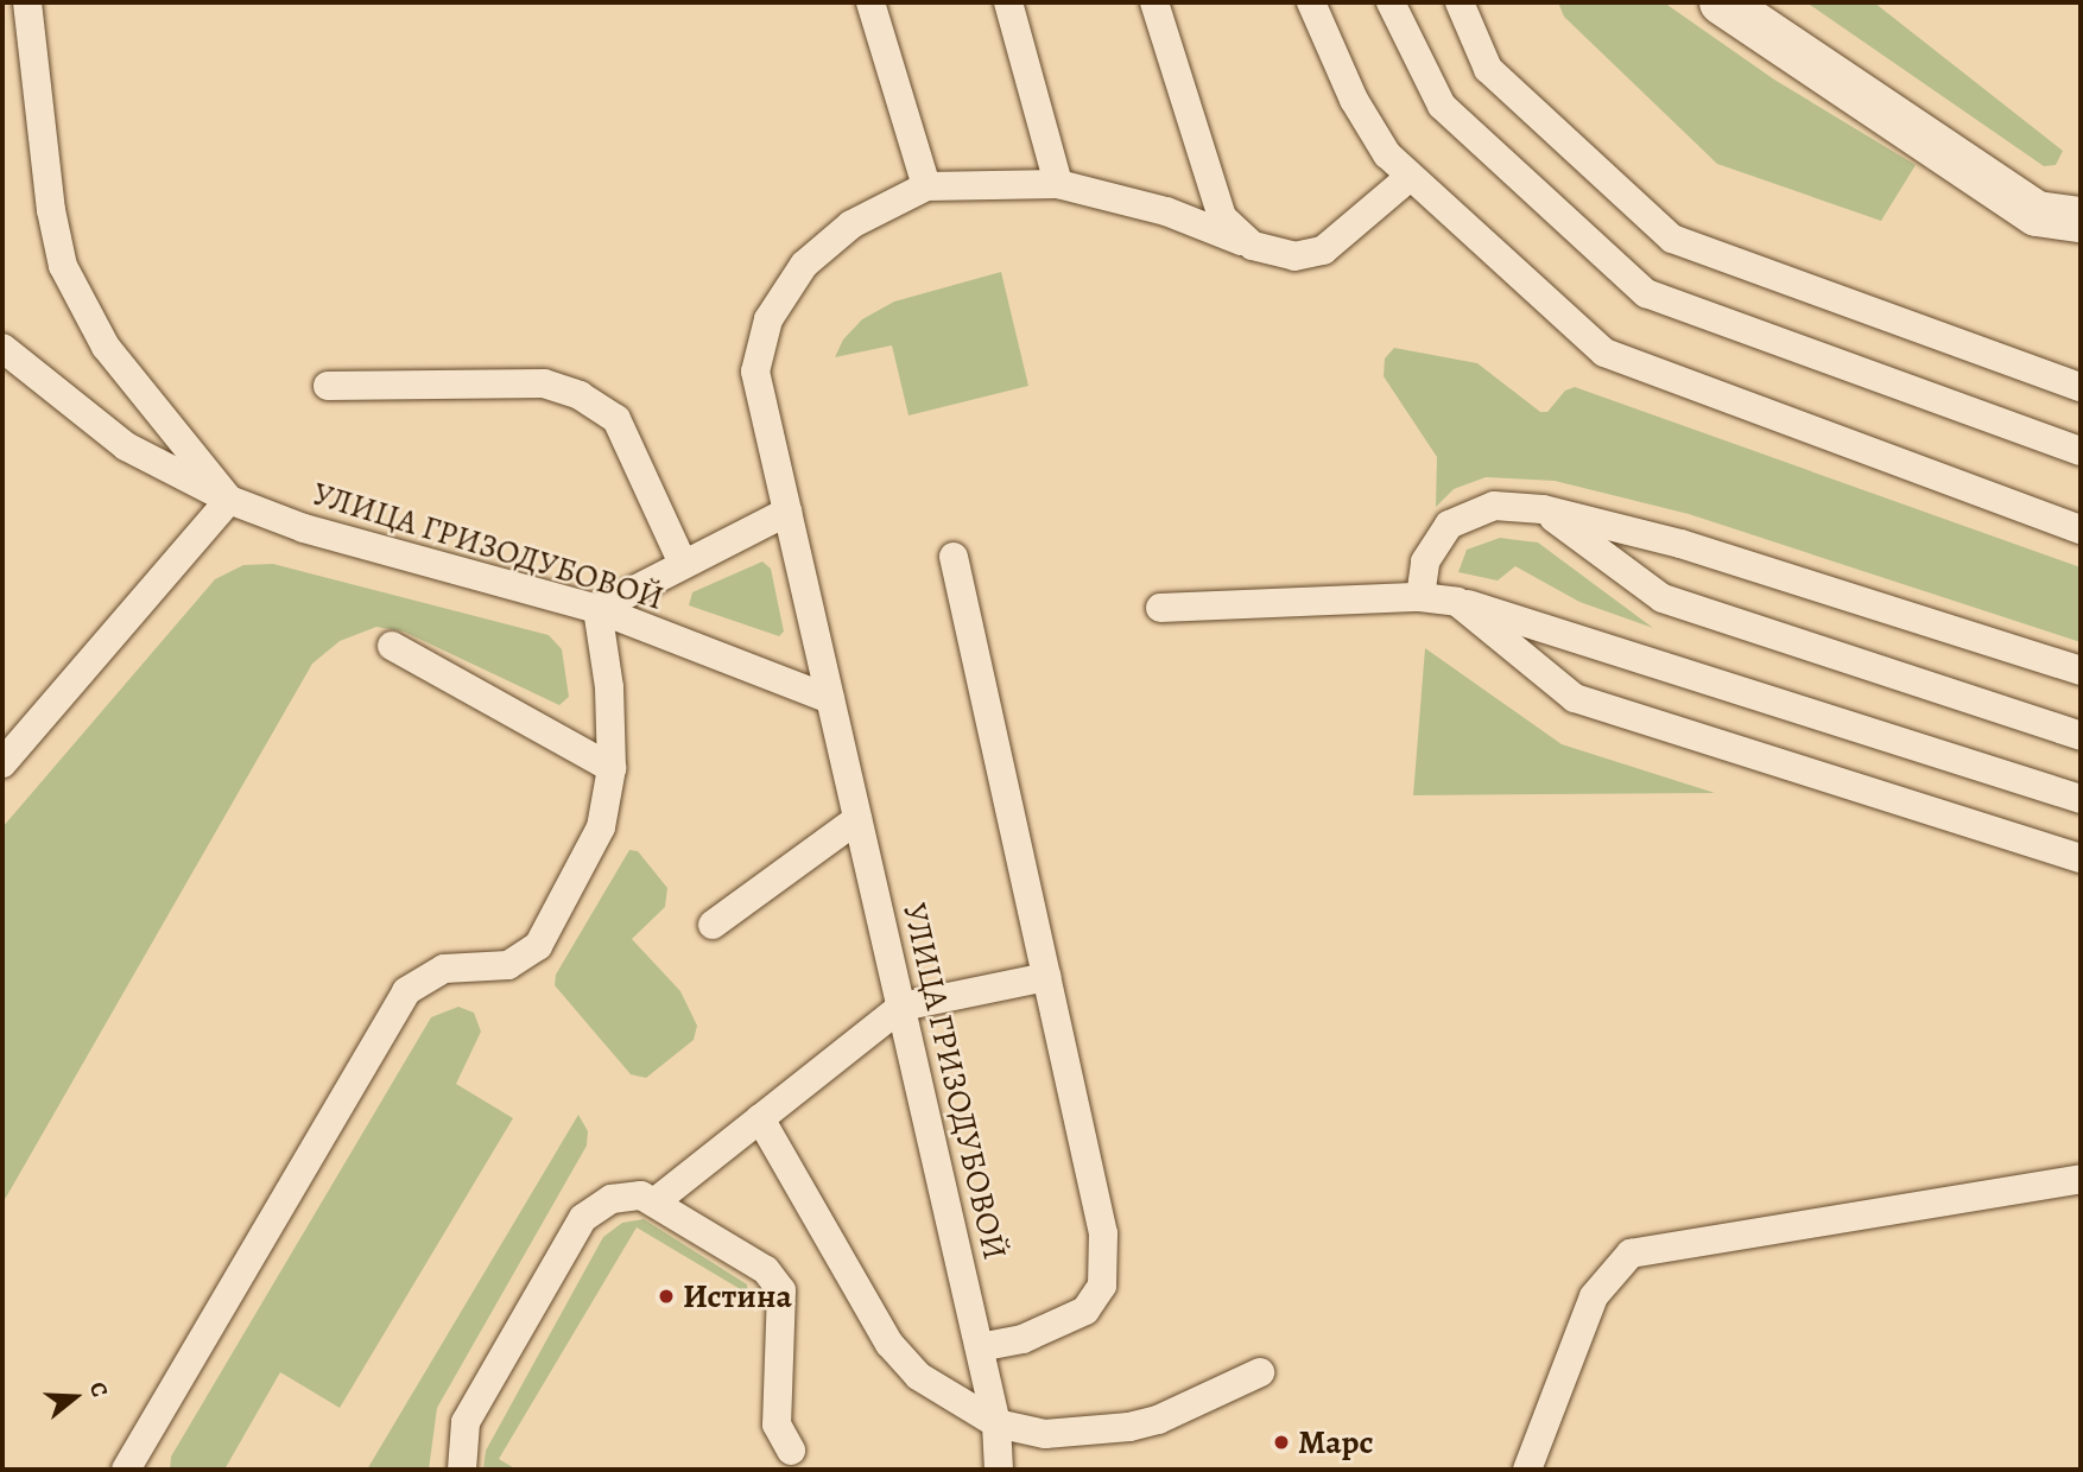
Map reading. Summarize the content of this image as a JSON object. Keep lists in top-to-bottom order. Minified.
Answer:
{"streets":{"lane":["УЛИЦА ГРИЗОДУБОВОЙ"]},"places":["Истина","Марс"],"north":"right"}
